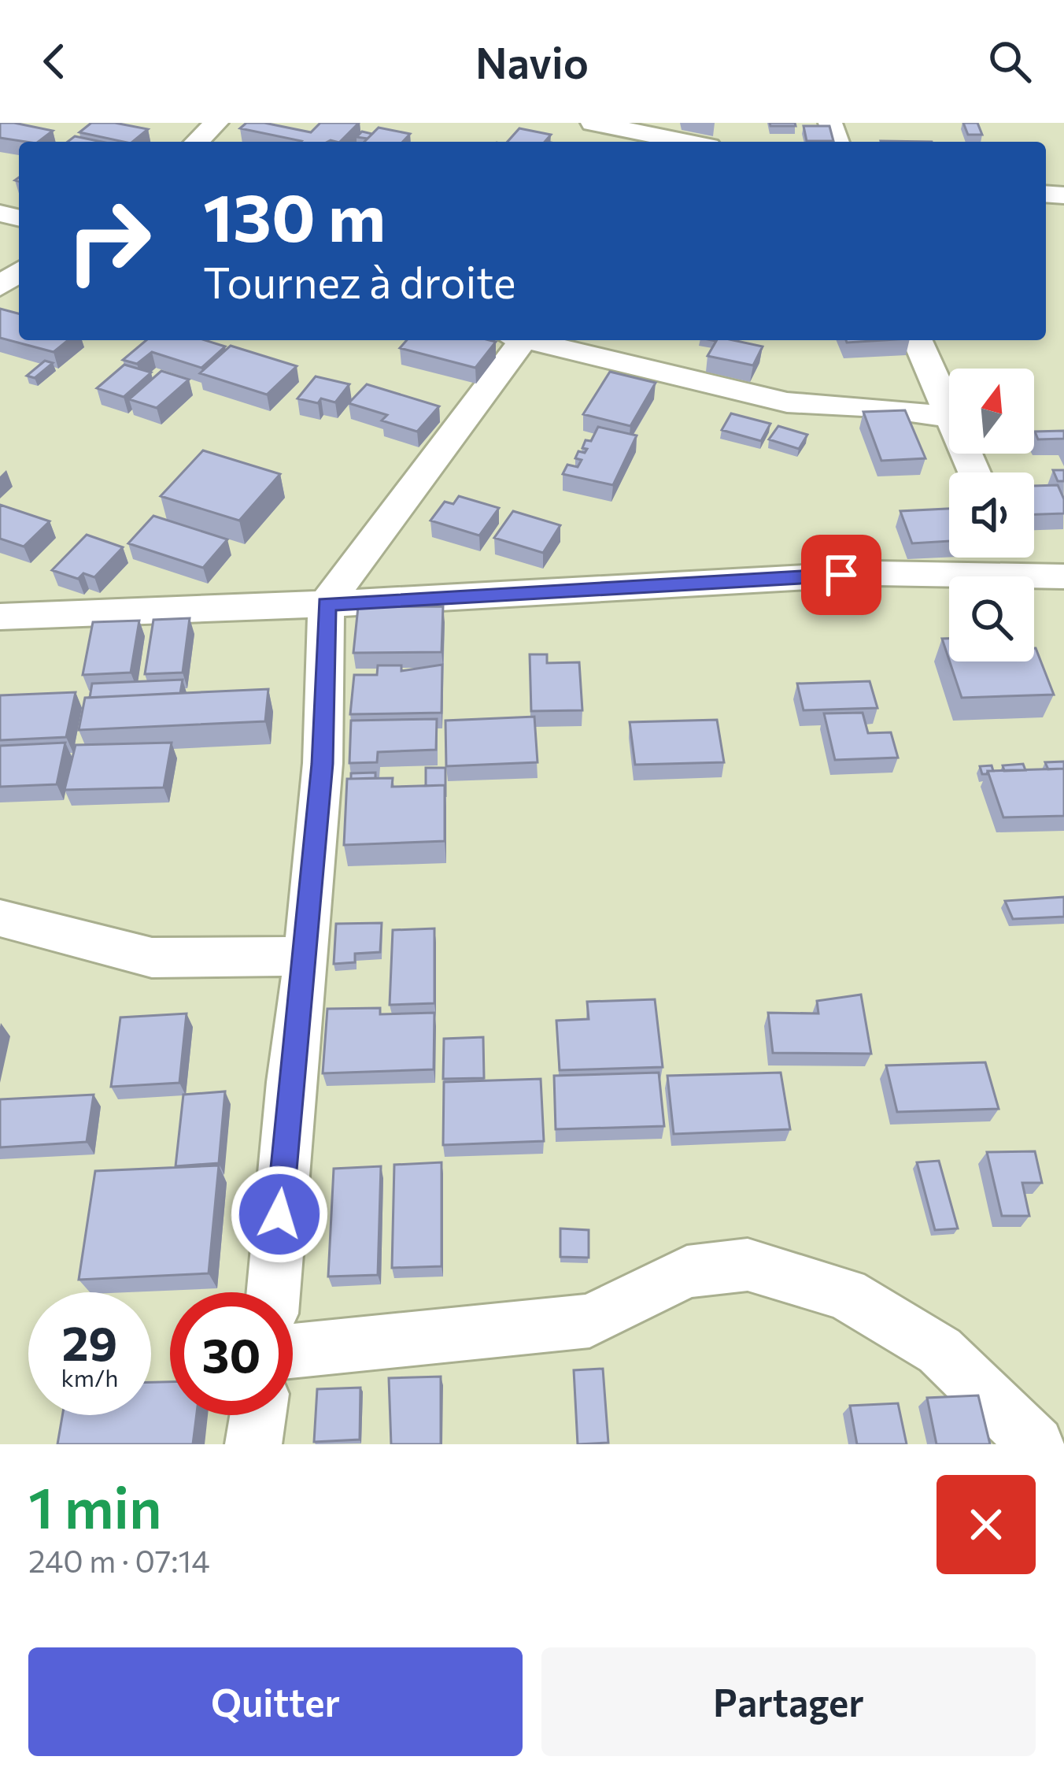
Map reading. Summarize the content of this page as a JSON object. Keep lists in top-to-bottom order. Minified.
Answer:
{"north":"top","page":{"header":"Navio","turn":["130 m","Tournez à droite"],"speed":"29 km/h","limit":"30","heading":["1 min","240 m · 07:14"],"buttons":["Quitter","Partager"]}}
